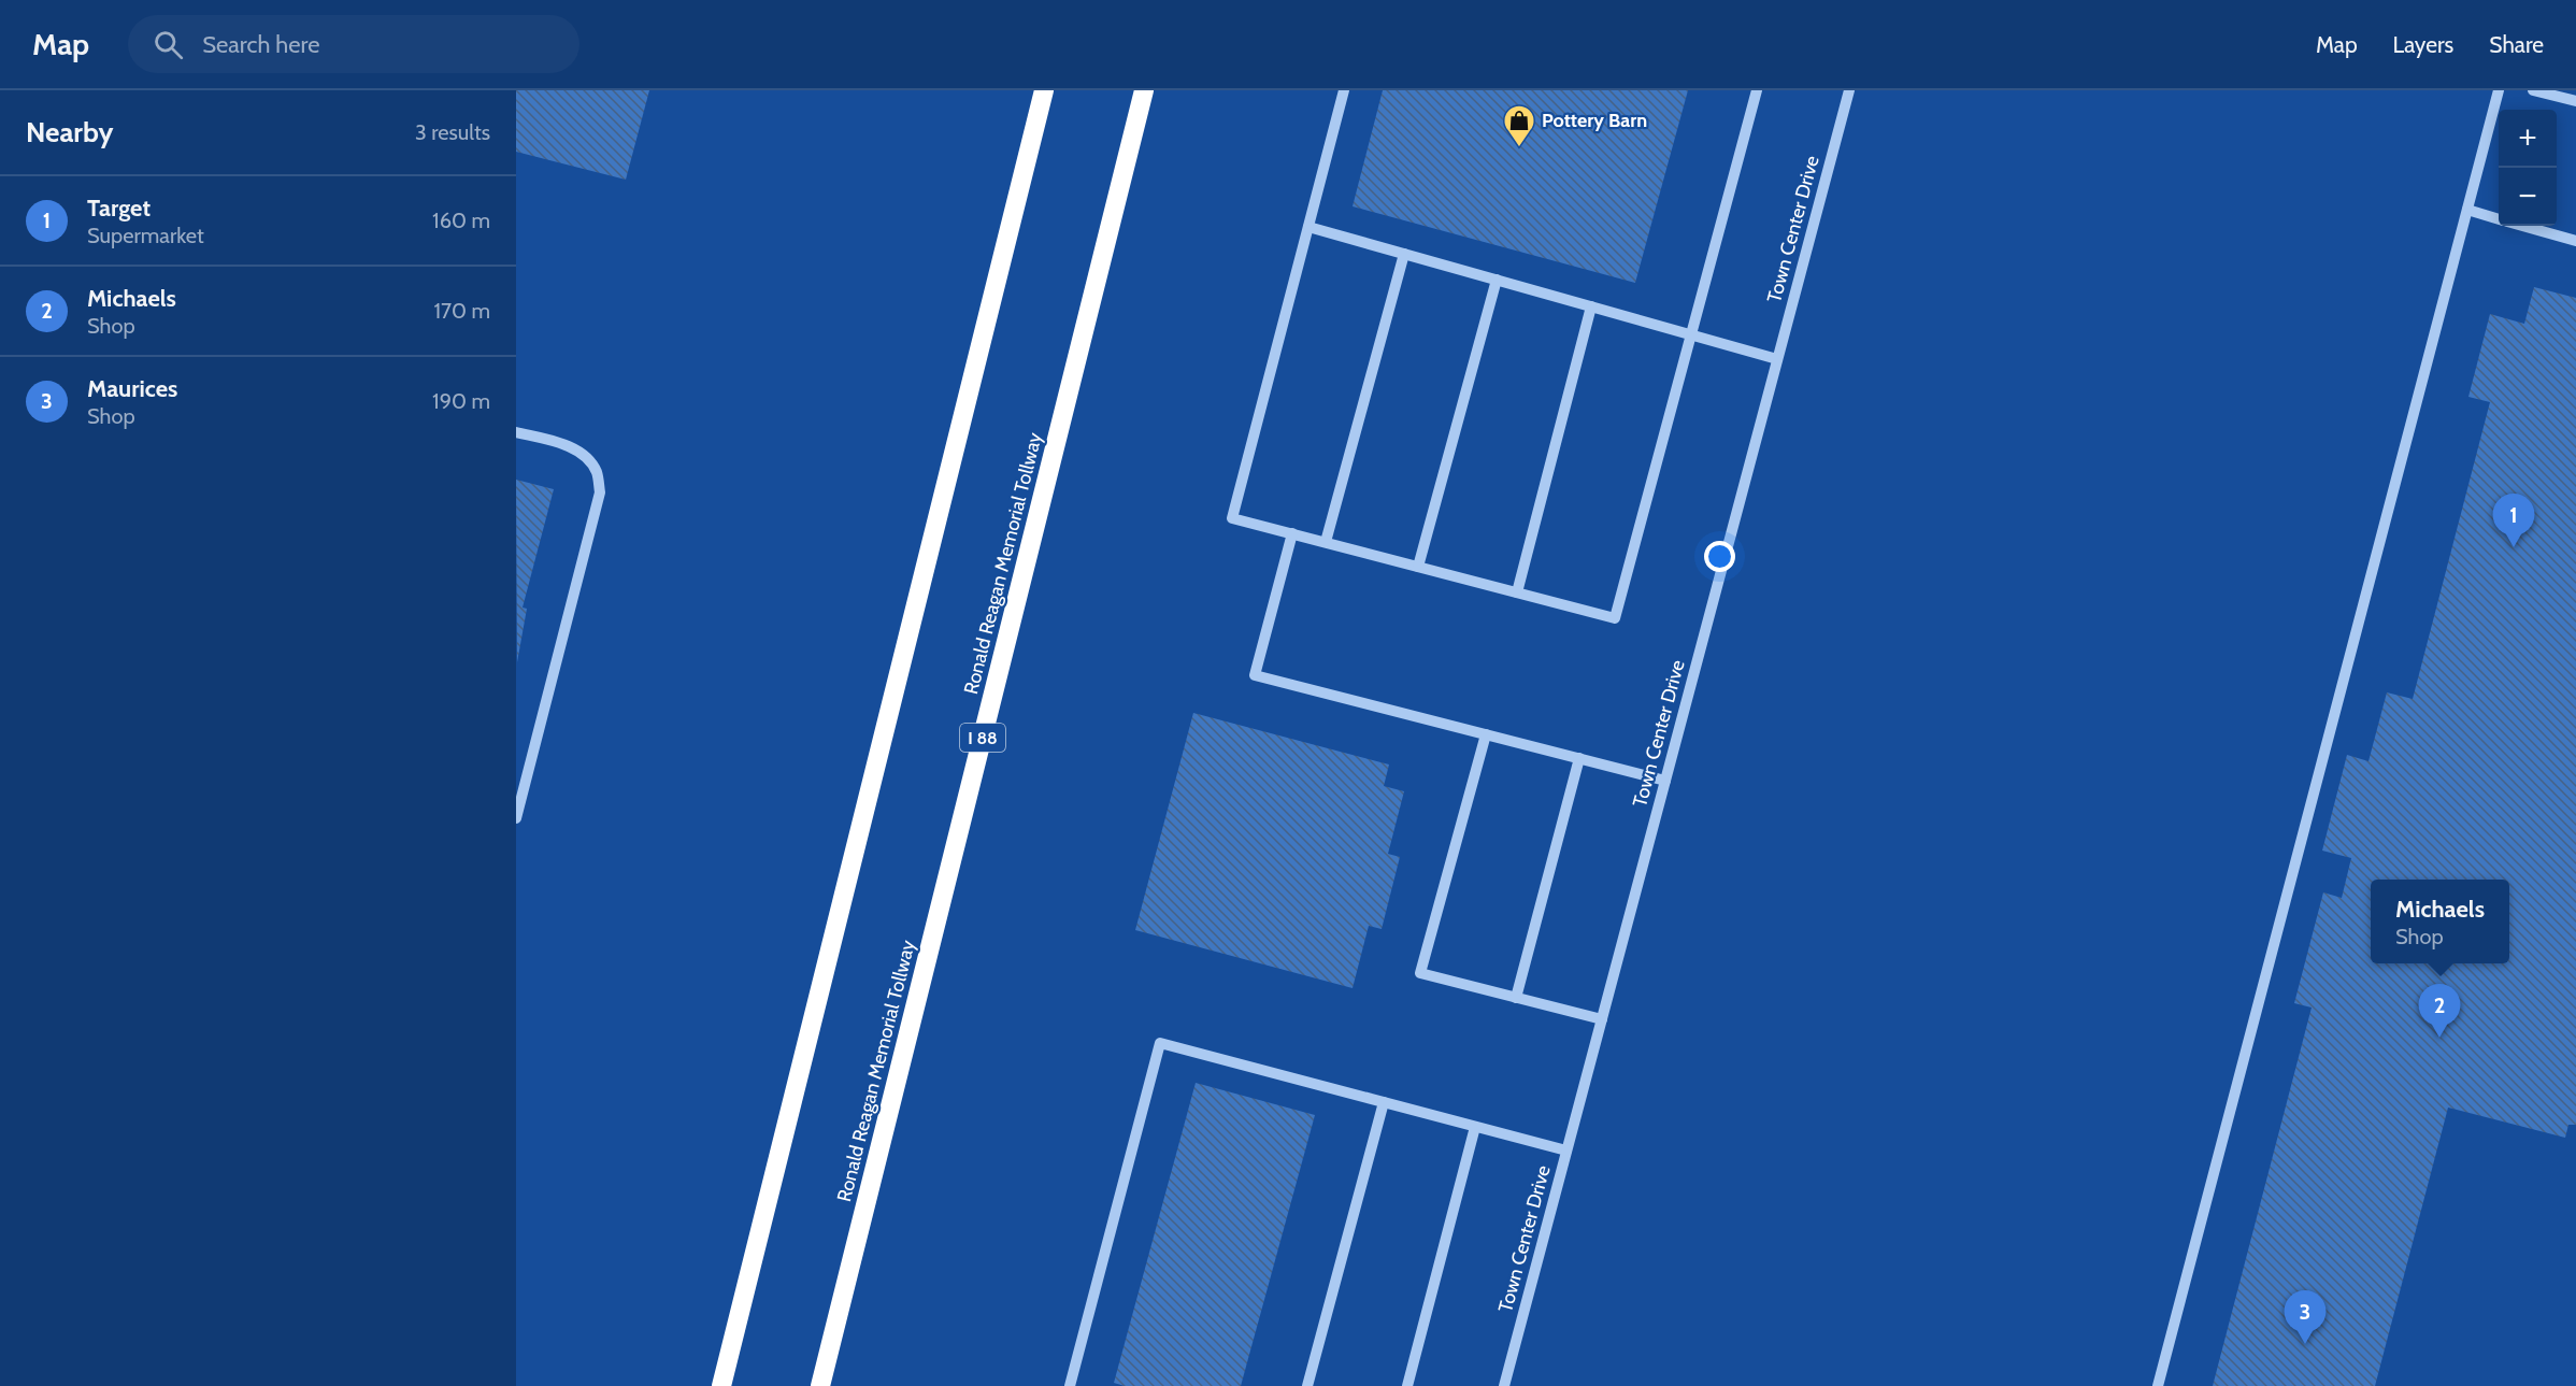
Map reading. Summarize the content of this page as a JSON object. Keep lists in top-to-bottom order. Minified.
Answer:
{"streets":{"highway":["Ronald Reagan Memorial Tollway","I 88"],"street":["Town Center Drive"]},"places":{"shop":["Pottery Barn"]},"page":{"header":"Map","search":"Search here","nav":["Map","Layers","Share"],"heading":["Nearby","3 results"],"map_buttons":["+","−"],"list":[{"mark":"1","name":"Target","note":"Supermarket","value":"160 m"},{"mark":"2","name":"Michaels","note":"Shop","value":"170 m"},{"mark":"3","name":"Maurices","note":"Shop","value":"190 m"}],"pins":["1","2","3"],"popup":["Michaels","Shop"]}}
